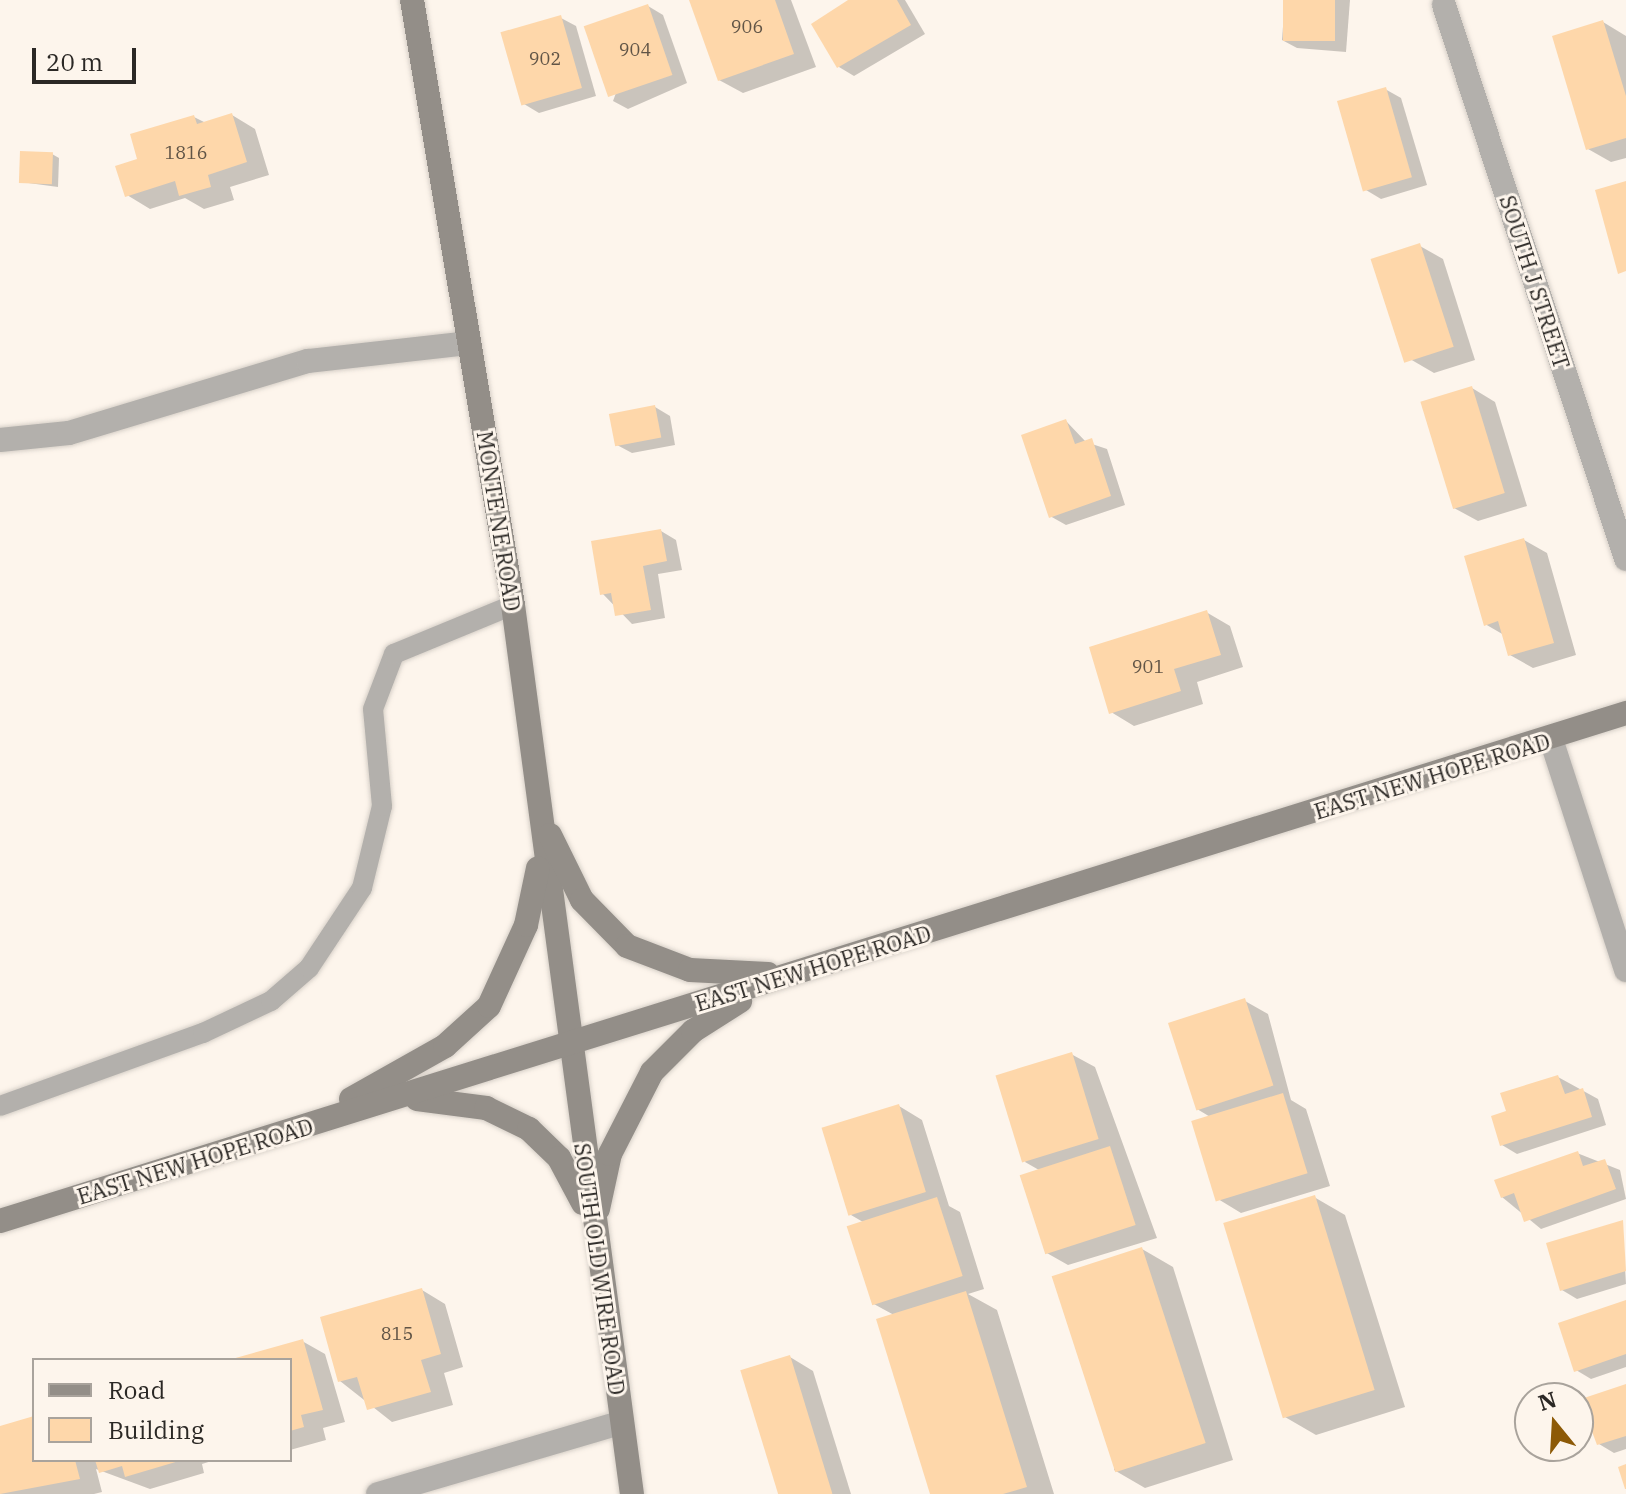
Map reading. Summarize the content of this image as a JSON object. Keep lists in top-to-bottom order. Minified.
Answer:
{"streets":{"street":["SOUTH J STREET","MONTE NE ROAD","EAST NEW HOPE ROAD","SOUTH OLD WIRE ROAD"]},"crossings":[["MONTE NE ROAD","EAST NEW HOPE ROAD"],["MONTE NE ROAD","SOUTH OLD WIRE ROAD"],["EAST NEW HOPE ROAD","SOUTH OLD WIRE ROAD"]],"house_numbers":["906","904","902","1816","901","815"],"legend":["Road","Building"],"scale_bar":"20 m","north":"top"}
